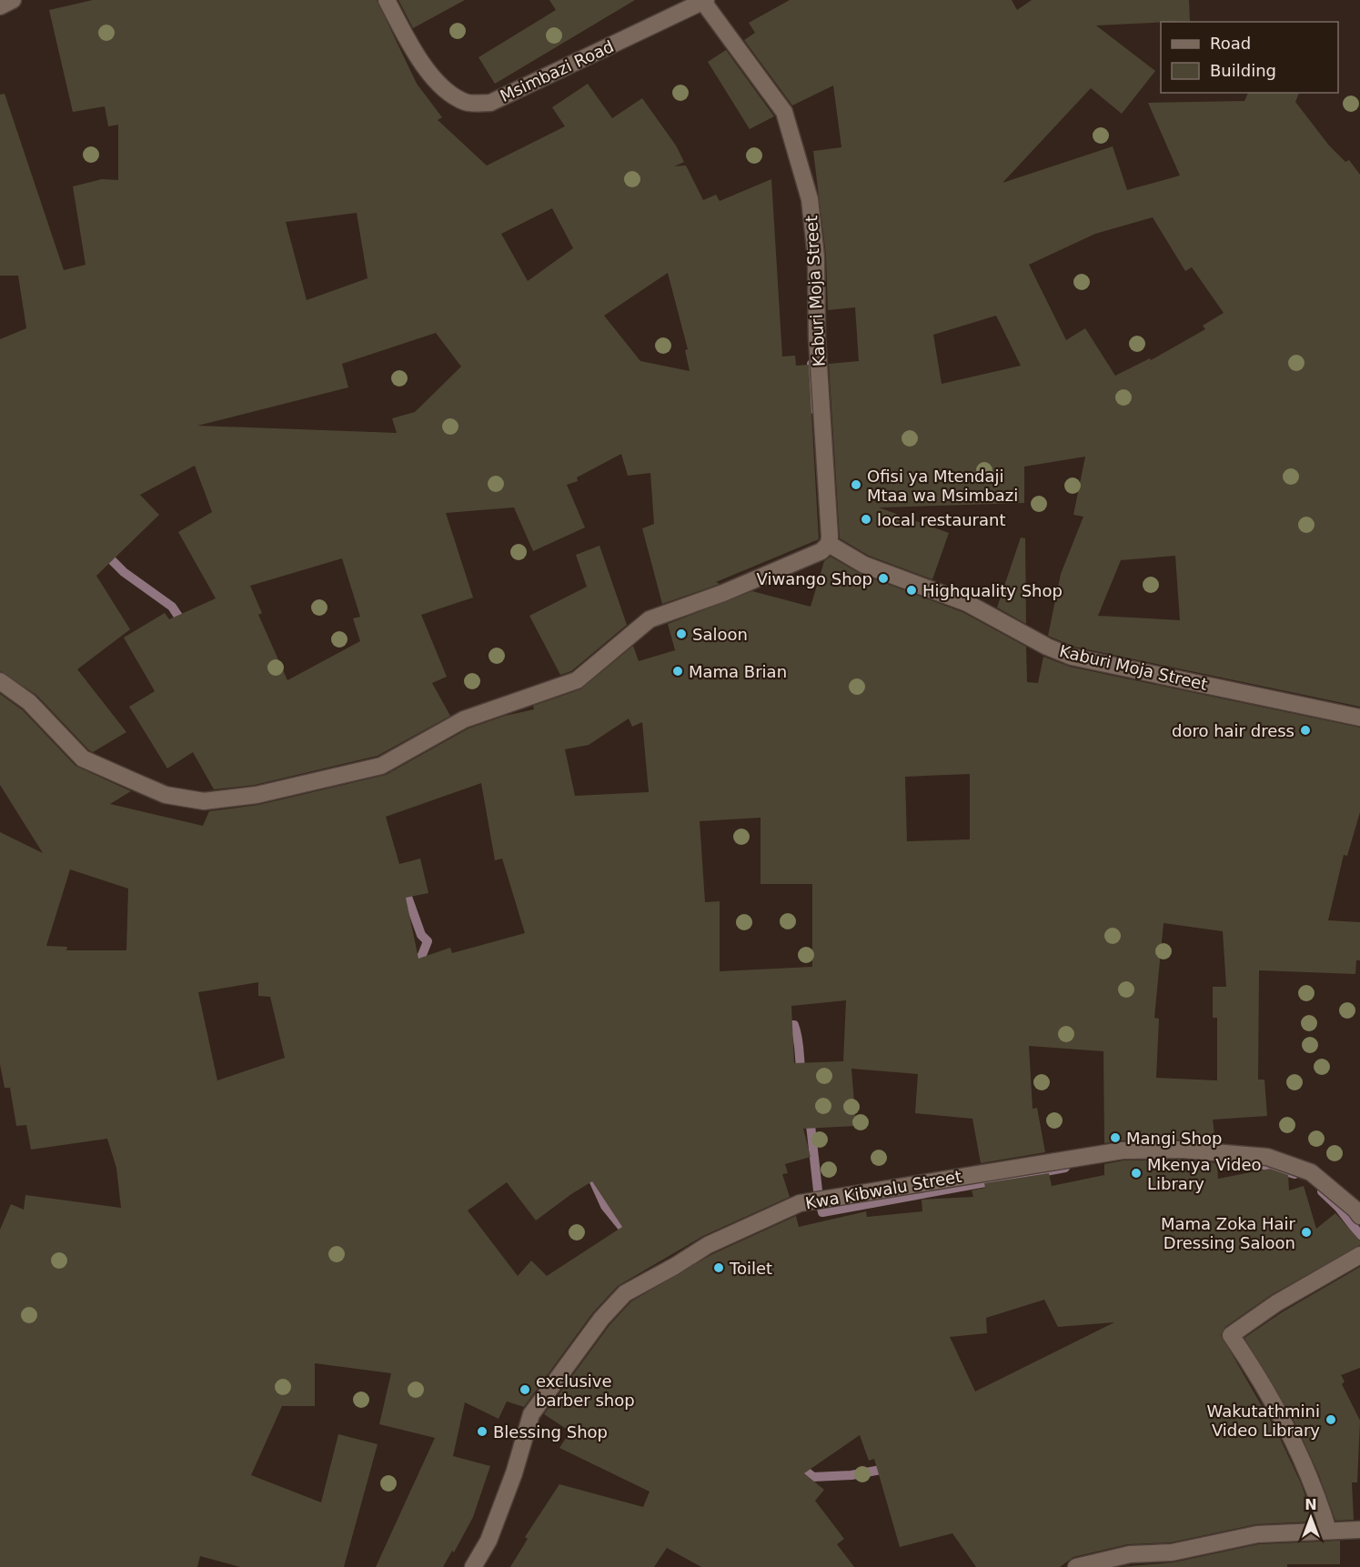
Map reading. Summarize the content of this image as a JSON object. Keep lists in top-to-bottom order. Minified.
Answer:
{"streets":{"street":["Msimbazi Road","Kaburi Moja Street","Kwa Kibwalu Street"]},"crossings":[["Msimbazi Road","Kaburi Moja Street"]],"places":["Ofisi ya Mtendaji Mtaa wa Msimbazi","local restaurant","Viwango Shop","Highquality Shop","Saloon","Mama Brian","doro hair dress","Mangi Shop","Mkenya Video Library","Mama Zoka Hair Dressing Saloon","Toilet","exclusive barber shop","Wakutathmini Video Library","Blessing Shop"],"legend":["Road","Building"],"north":"top"}
